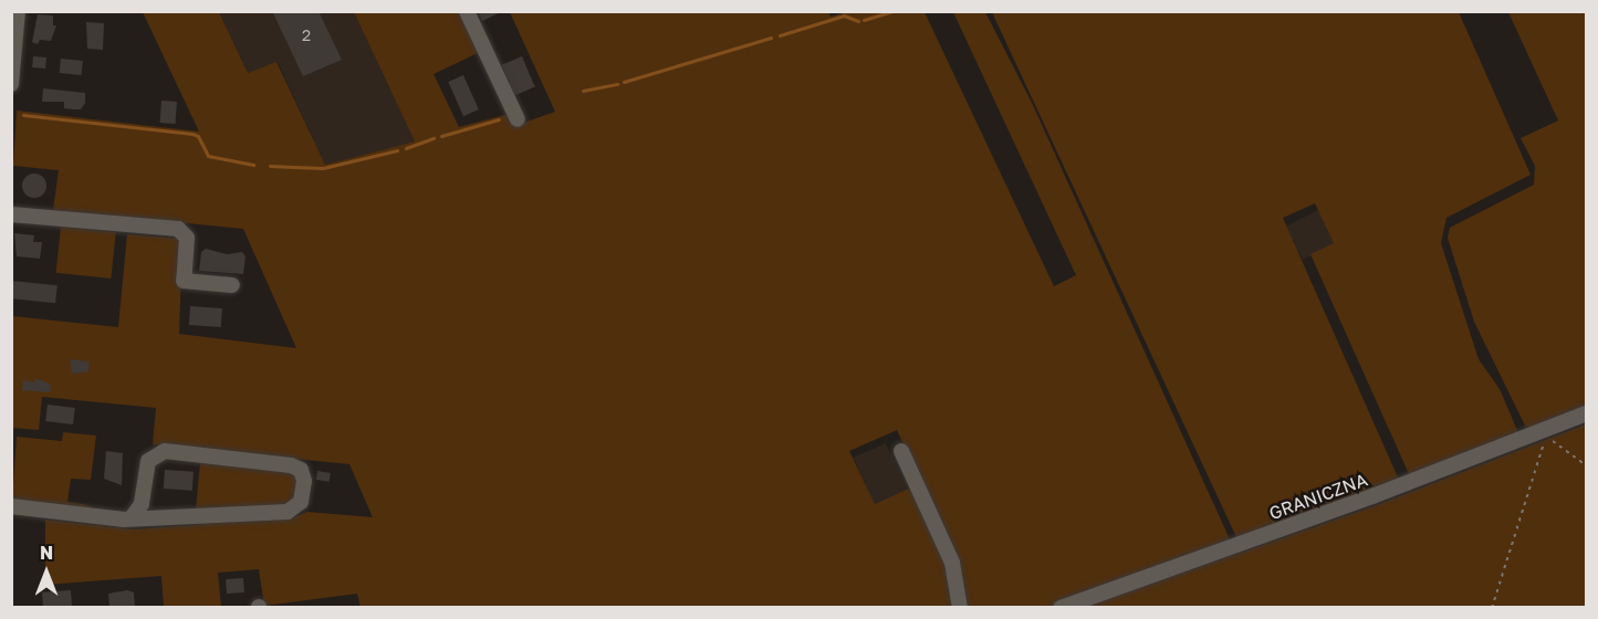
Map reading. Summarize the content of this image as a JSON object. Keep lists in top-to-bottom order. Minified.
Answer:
{"streets":{"street":["GRANICZNA"]},"house_numbers":["2"],"north":"top"}
